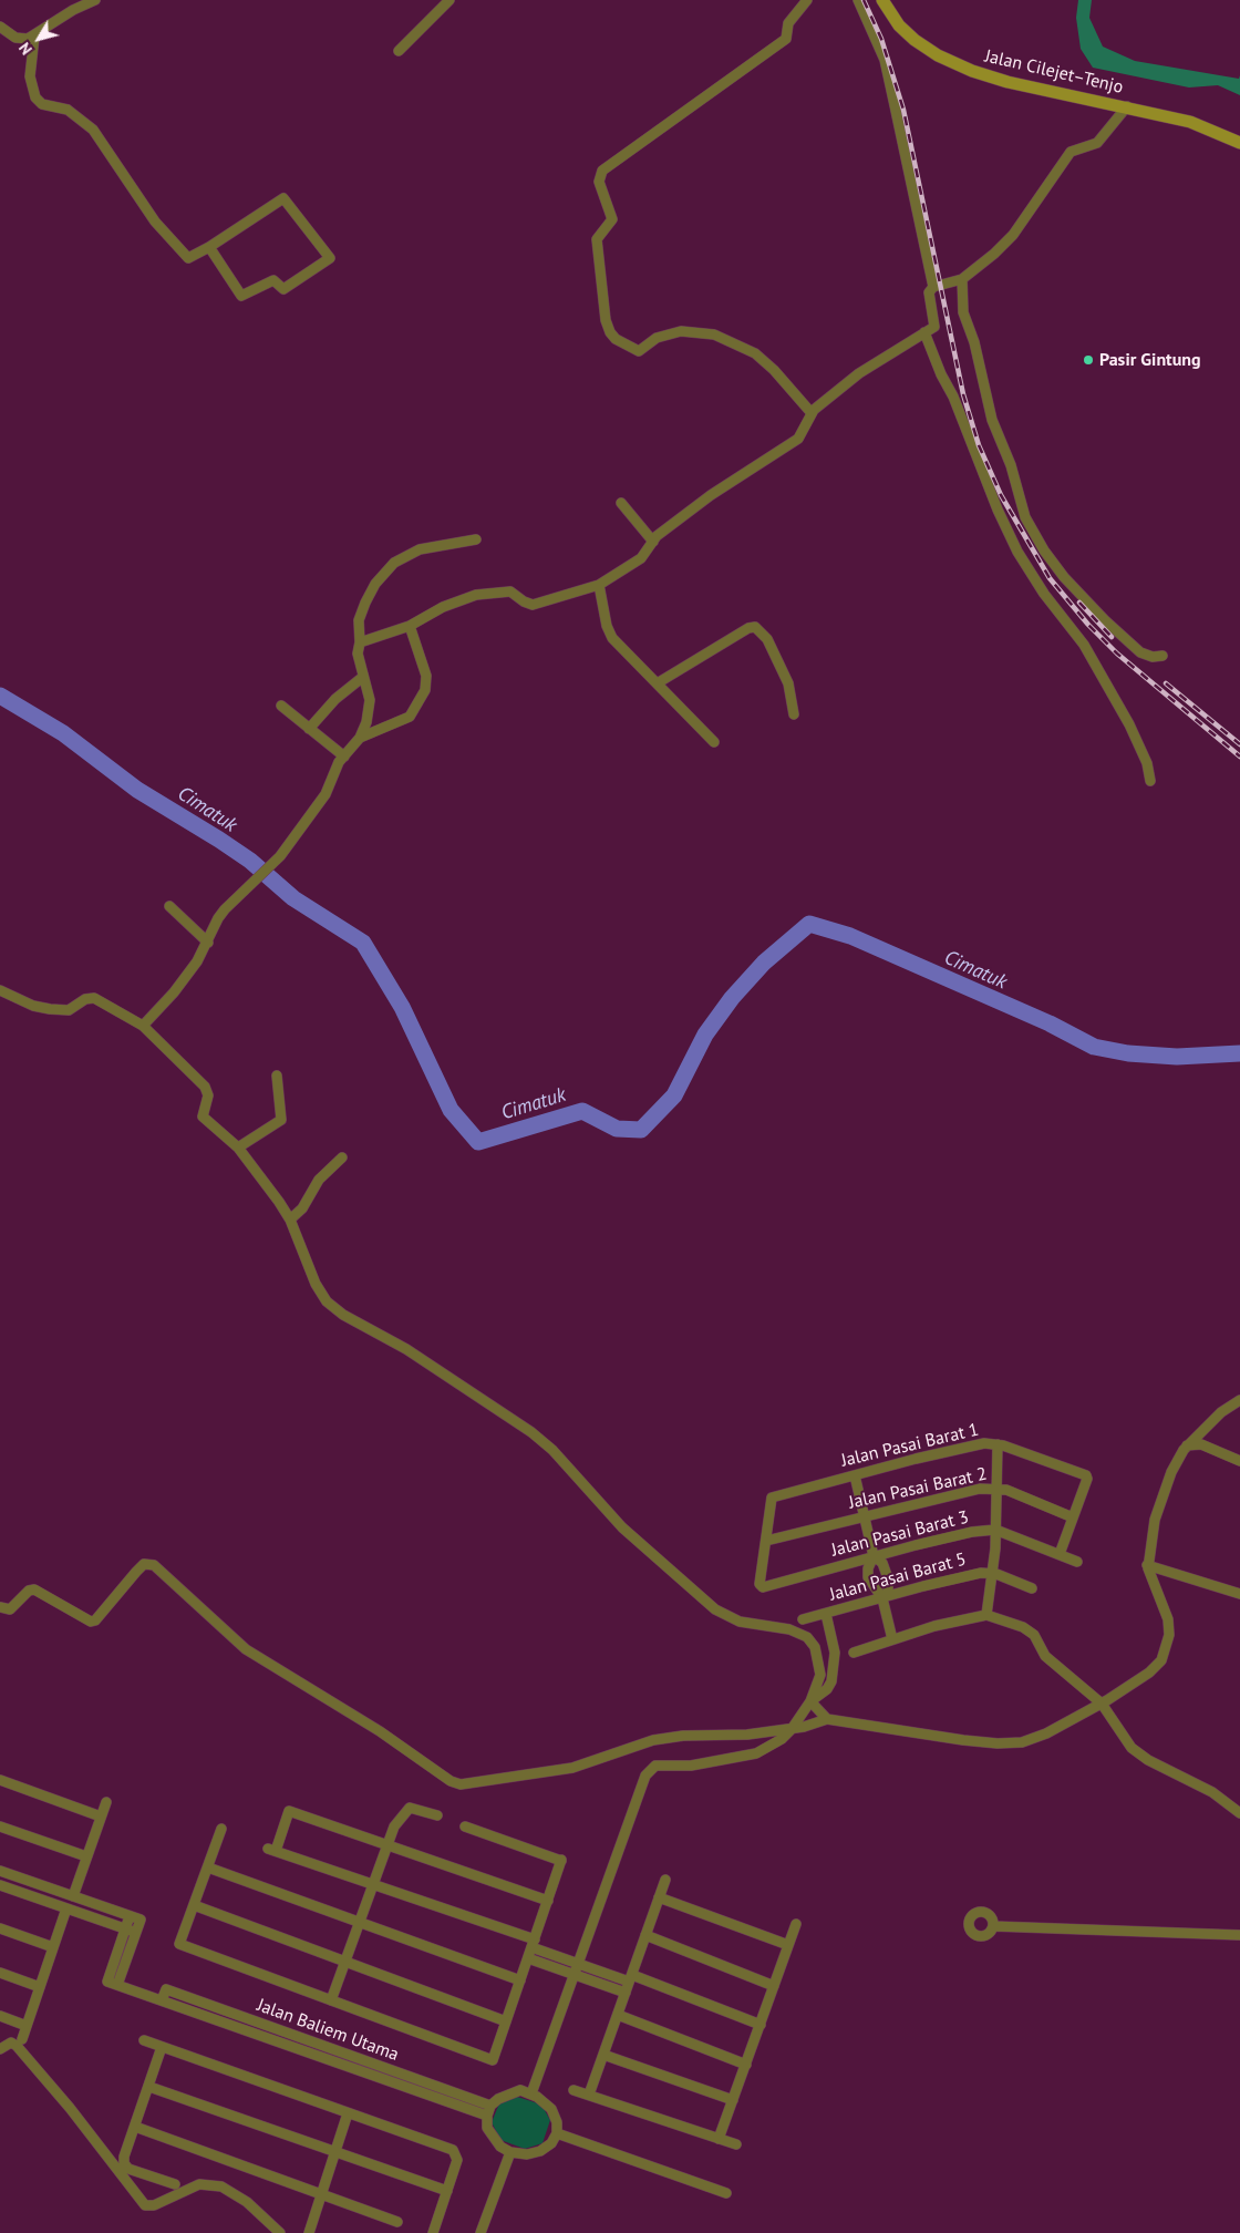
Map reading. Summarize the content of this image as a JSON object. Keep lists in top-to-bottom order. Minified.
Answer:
{"streets":{"main road":["Jalan Cilejet–Tenjo"],"street":["Jalan Pasai Barat 1","Jalan Pasai Barat 2","Jalan Pasai Barat 3","Jalan Pasai Barat 5","Jalan Baliem Utama"]},"crossings":[["Jalan Pasai Barat 1","Jalan Pasai Barat 2"],["Jalan Pasai Barat 1","Jalan Pasai Barat 3"],["Jalan Pasai Barat 2","Jalan Pasai Barat 3"]],"water":["Cimatuk"],"places":["Pasir Gintung"],"north":"bottom left"}
